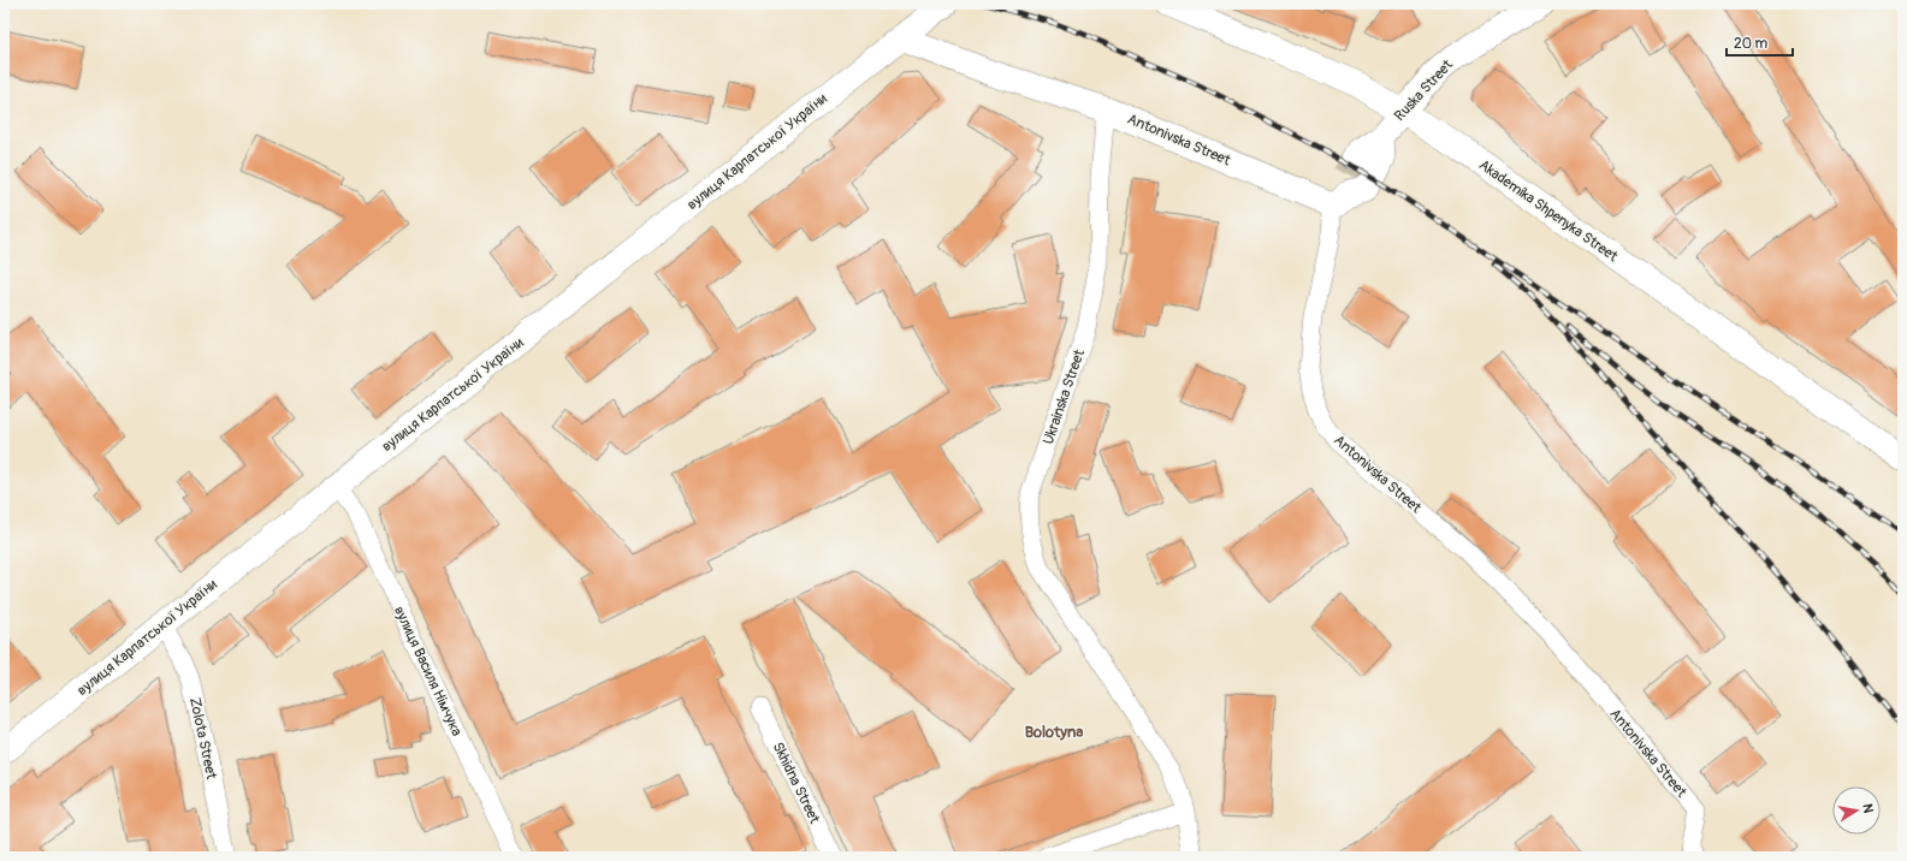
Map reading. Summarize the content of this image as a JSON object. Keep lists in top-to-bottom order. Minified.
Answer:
{"streets":{"main road":["Ruska Street","Antonivska Street","вулиця Карпатської України","Akademika Shpenyka Street"],"street":["Ukrainska Street","вулиця Василя Німчука","Zolota Street","Skhidna Street"]},"crossings":[["Ruska Street","Antonivska Street"],["Ruska Street","Akademika Shpenyka Street"],["Antonivska Street","Ukrainska Street"],["вулиця Карпатської України","вулиця Василя Німчука"],["вулиця Карпатської України","Zolota Street"]],"districts":["Bolotyna"],"scale_bar":"20 m","north":"right"}
